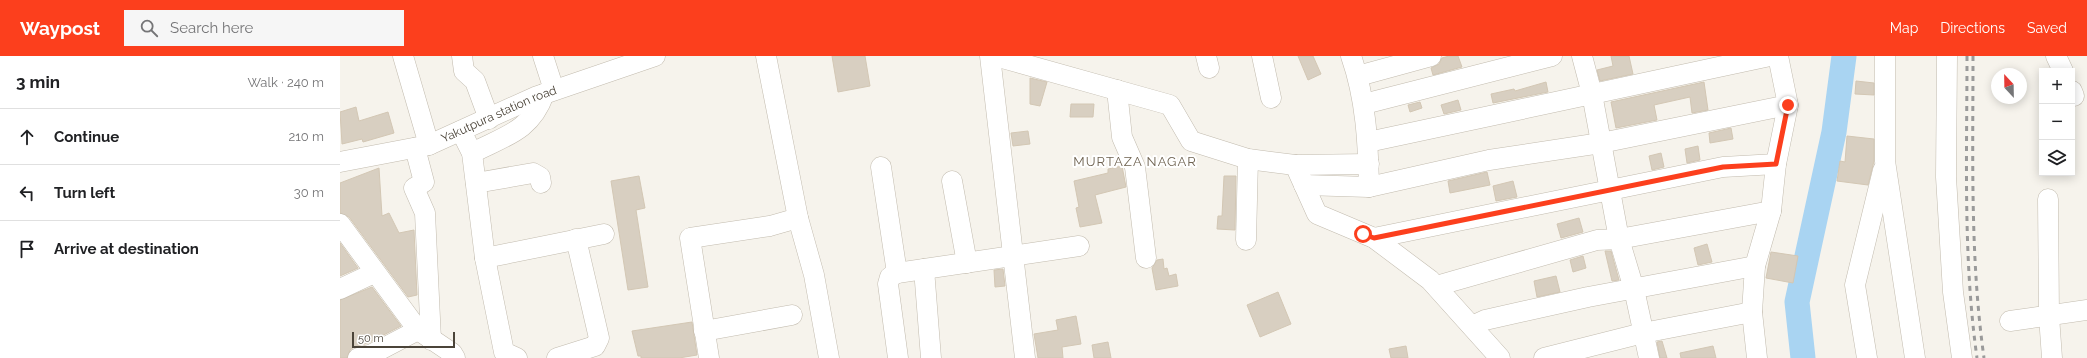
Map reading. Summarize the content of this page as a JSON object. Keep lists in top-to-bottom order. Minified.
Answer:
{"streets":{"street":["Yakutpura station road"]},"districts":["MURTAZA NAGAR"],"scale_bar":"50 m","north":"top","page":{"header":"Waypost","search":"Search here","nav":["Map","Directions","Saved"],"heading":["3 min","Walk · 240 m"],"map_buttons":["+","−"],"list":[["Continue","210 m"],["Turn left","30 m"],"Arrive at destination"],"scale":"50 m"}}
